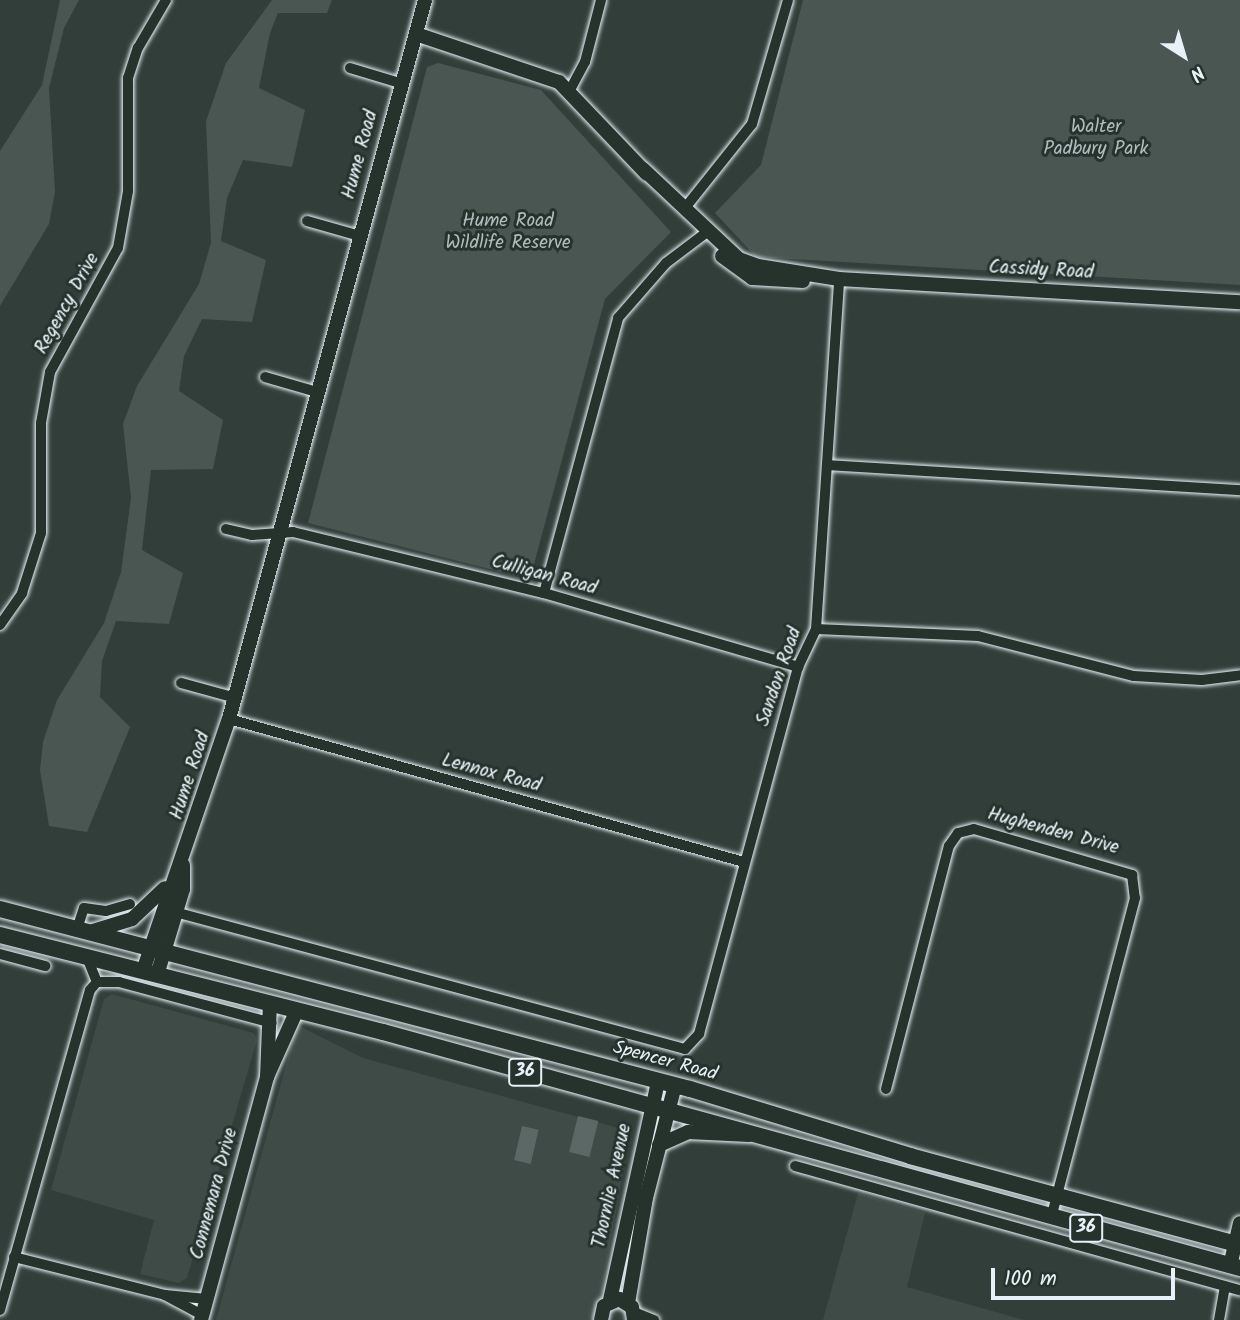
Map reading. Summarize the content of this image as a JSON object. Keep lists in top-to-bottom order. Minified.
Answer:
{"streets":{"main road":["Spencer Road","36"],"street":["Hume Road","Cassidy Road","Regency Drive","Culligan Road","Sandon Road","Lennox Road","Hughenden Drive","Thornlie Avenue","Connemara Drive"]},"crossings":[["Hume Road","Cassidy Road"],["Hume Road","Culligan Road"],["Hume Road","Lennox Road"],["Hume Road","Spencer Road"],["Hume Road","36"],["Cassidy Road","Sandon Road"],["Culligan Road","Sandon Road"],["Sandon Road","Lennox Road"],["Sandon Road","Spencer Road"],["Hughenden Drive","Spencer Road"],["Hughenden Drive","36"],["Spencer Road","Thornlie Avenue"],["36","Thornlie Avenue"],["36","Connemara Drive"]],"parks":["Walter Padbury Park","Hume Road Wildlife Reserve"],"scale_bar":"100 m","north":"bottom right"}
